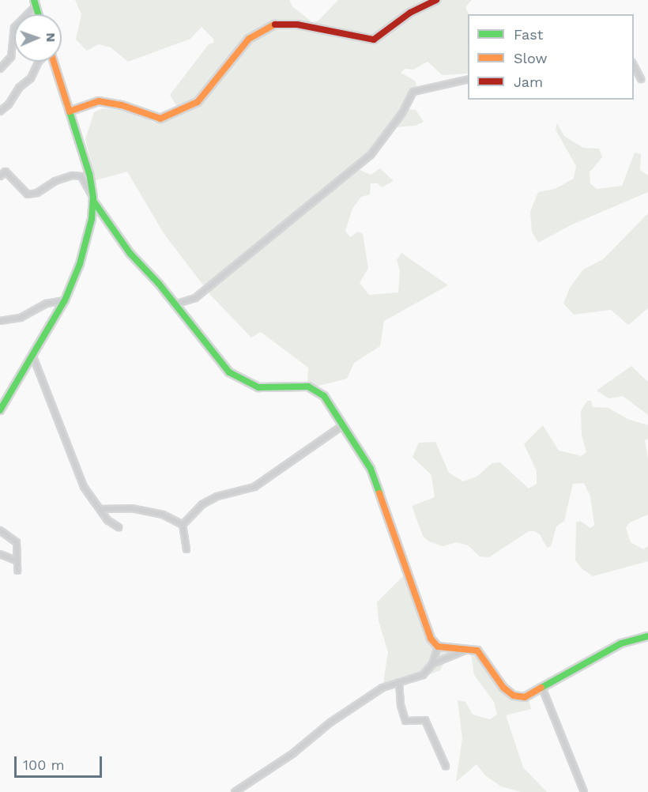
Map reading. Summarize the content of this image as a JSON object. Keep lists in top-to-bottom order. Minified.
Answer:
{"legend":["Fast","Slow","Jam"],"scale_bar":"100 m","north":"right"}
